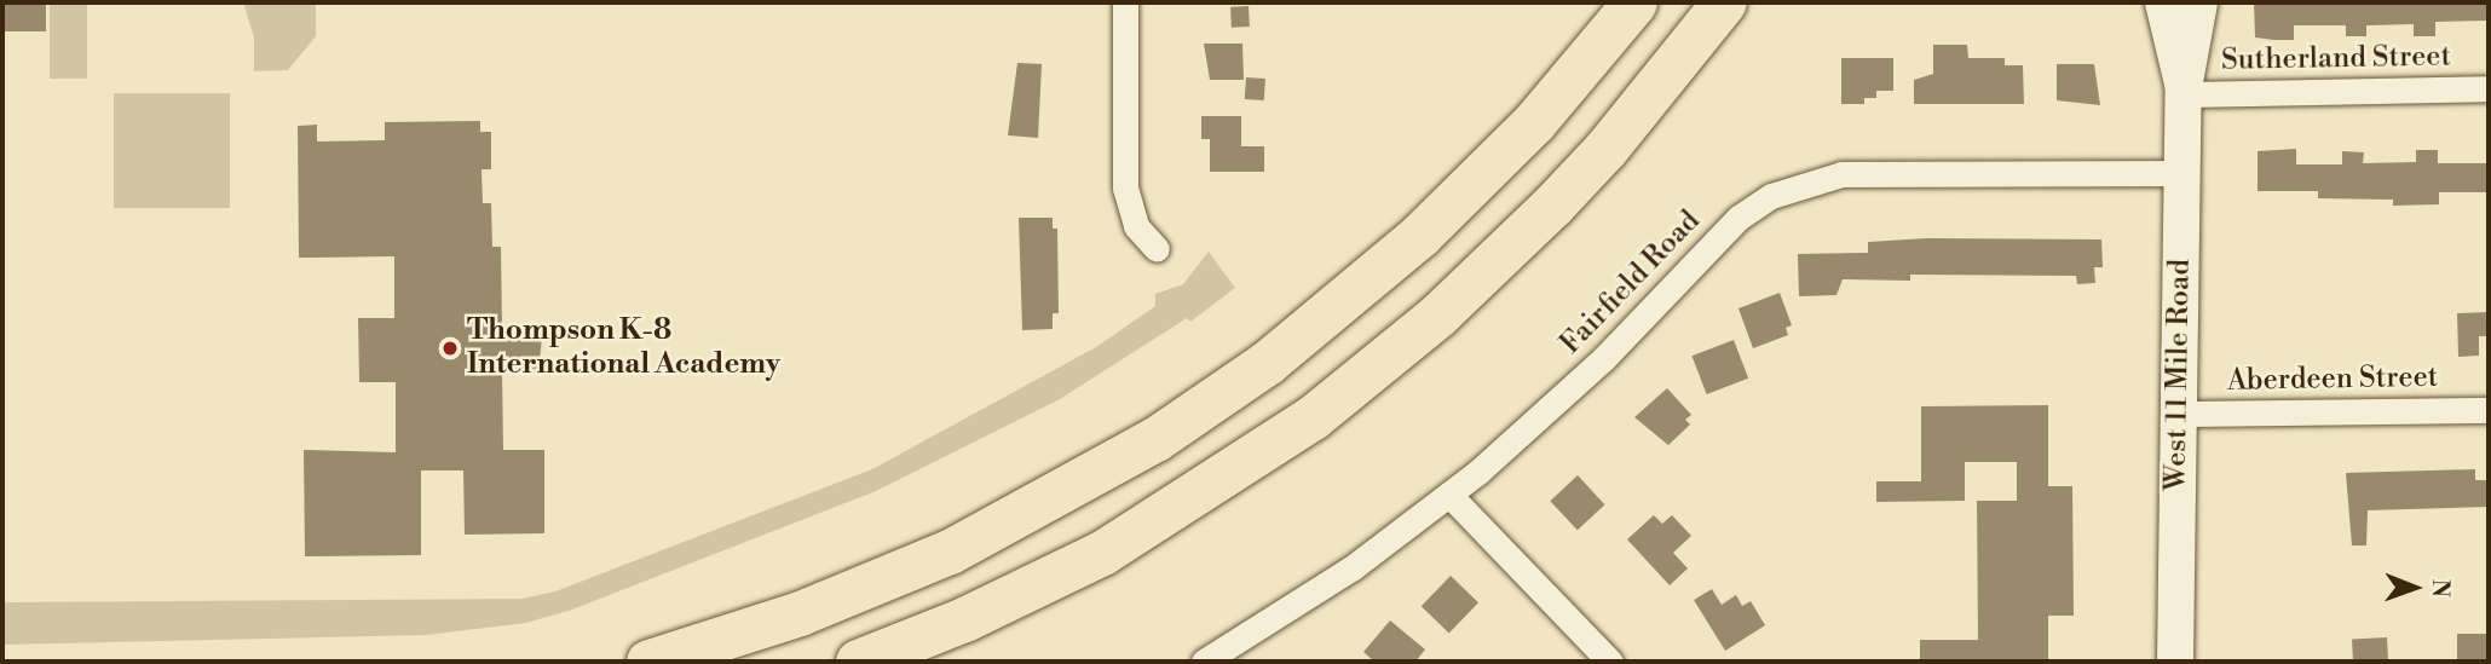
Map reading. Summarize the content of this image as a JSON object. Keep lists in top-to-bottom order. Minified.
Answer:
{"streets":{"main road":["West 11 Mile Road"],"street":["Sutherland Street","Fairfield Road","Aberdeen Street"]},"crossings":[["Sutherland Street","West 11 Mile Road"],["Fairfield Road","West 11 Mile Road"],["West 11 Mile Road","Aberdeen Street"]],"places":["Thompson K-8 International Academy"],"north":"right"}
